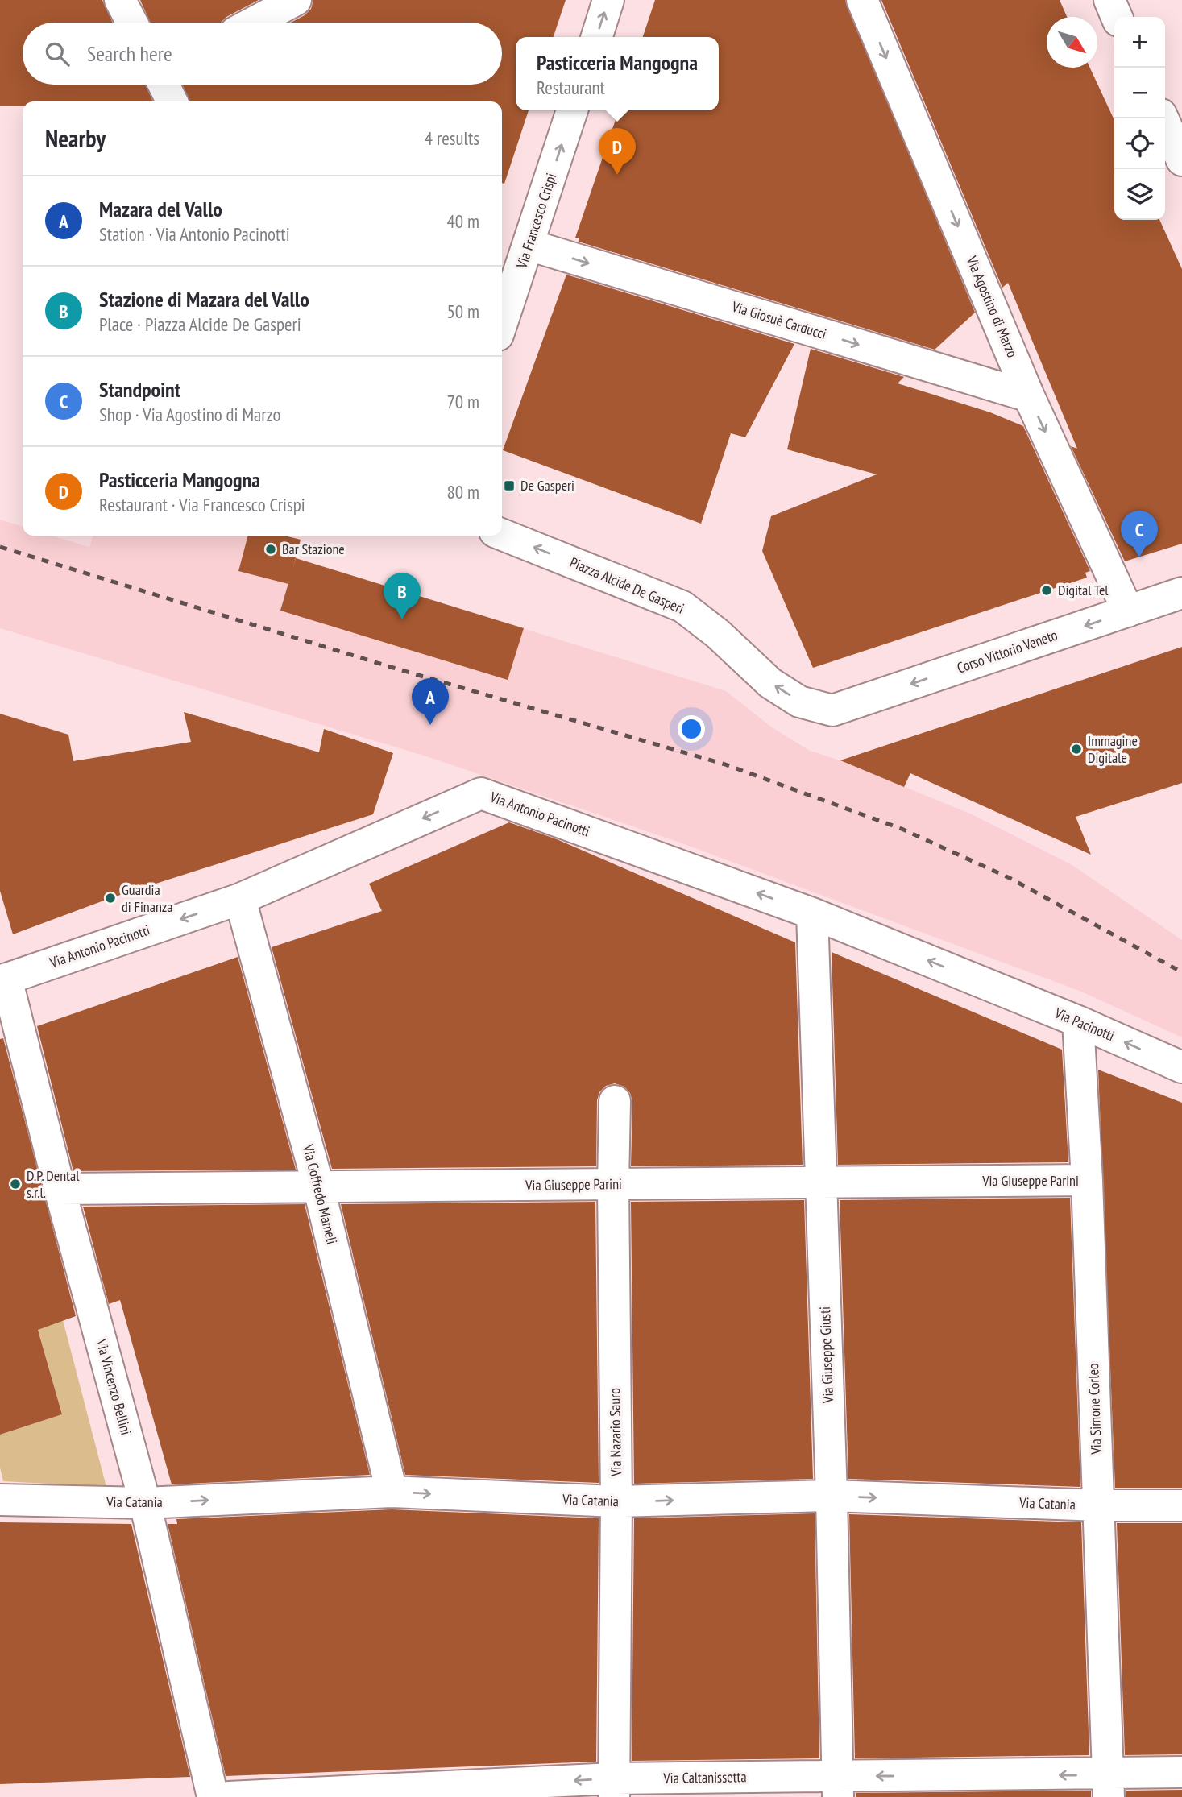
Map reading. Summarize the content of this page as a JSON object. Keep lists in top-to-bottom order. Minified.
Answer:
{"streets":{"street":["Via Francesco Crispi","Via Agostino di Marzo","Via Giosuè Carducci","Piazza Alcide De Gasperi","Corso Vittorio Veneto","Via Antonio Pacinotti","Via Pacinotti","Via Giuseppe Parini","Via Goffredo Mameli","Via Giuseppe Giusti","Via Vincenzo Bellini","Via Simone Corleo","Via Nazario Sauro","Via Catania","Via Caltanissetta"]},"crossings":[["Via Francesco Crispi","Via Giosuè Carducci"],["Via Agostino di Marzo","Via Giosuè Carducci"],["Via Agostino di Marzo","Corso Vittorio Veneto"],["Piazza Alcide De Gasperi","Corso Vittorio Veneto"],["Via Antonio Pacinotti","Via Pacinotti"],["Via Antonio Pacinotti","Via Goffredo Mameli"],["Via Antonio Pacinotti","Via Giuseppe Giusti"],["Via Antonio Pacinotti","Via Vincenzo Bellini"],["Via Pacinotti","Via Simone Corleo"],["Via Giuseppe Parini","Via Goffredo Mameli"],["Via Giuseppe Parini","Via Giuseppe Giusti"],["Via Giuseppe Parini","Via Vincenzo Bellini"],["Via Giuseppe Parini","Via Simone Corleo"],["Via Giuseppe Parini","Via Nazario Sauro"],["Via Goffredo Mameli","Via Catania"],["Via Giuseppe Giusti","Via Catania"],["Via Giuseppe Giusti","Via Caltanissetta"],["Via Vincenzo Bellini","Via Catania"],["Via Simone Corleo","Via Catania"],["Via Simone Corleo","Via Caltanissetta"],["Via Nazario Sauro","Via Catania"],["Via Nazario Sauro","Via Caltanissetta"]],"one_way":["Via Francesco Crispi","Via Agostino di Marzo","Via Giosuè Carducci","Piazza Alcide De Gasperi","Corso Vittorio Veneto","Via Antonio Pacinotti","Via Pacinotti","Via Catania","Via Caltanissetta"],"places":{"transit":["De Gasperi"],"other":["Bar Stazione","Digital Tel","Immagine Digitale","Guardia di Finanza","D.P. Dental s.r.l."]},"north":"bottom right","page":{"map_buttons":["+","−"],"search":"Search here","popup":["Pasticceria Mangogna","Restaurant"],"heading":["Nearby","4 results"],"pins":["D","C","B","A"],"list":[{"mark":"A","name":"Mazara del Vallo","note":"Station · Via Antonio Pacinotti","value":"40 m"},{"mark":"B","name":"Stazione di Mazara del Vallo","note":"Place · Piazza Alcide De Gasperi","value":"50 m"},{"mark":"C","name":"Standpoint","note":"Shop · Via Agostino di Marzo","value":"70 m"},{"mark":"D","name":"Pasticceria Mangogna","note":"Restaurant · Via Francesco Crispi","value":"80 m"}]}}
